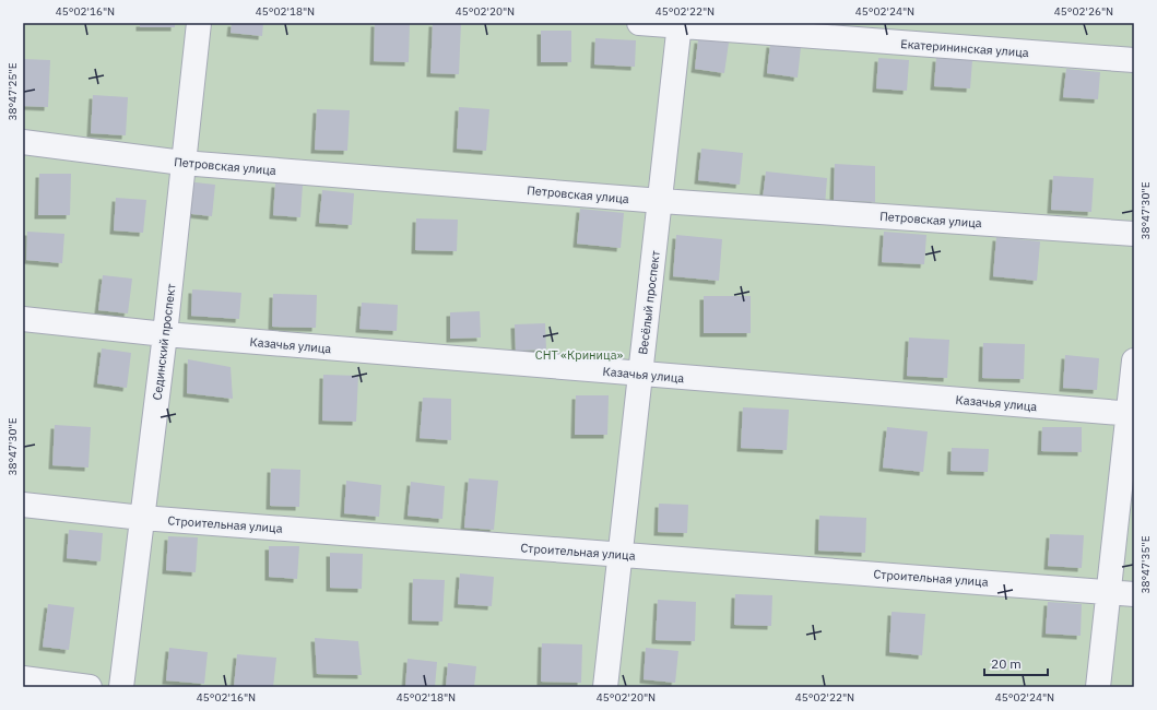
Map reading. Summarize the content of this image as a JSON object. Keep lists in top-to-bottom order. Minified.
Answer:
{"streets":{"street":["Екатерининская улица","Петровская улица","Весёлый проспект","Сединский проспект","Казачья улица","Строительная улица"]},"crossings":[["Екатерининская улица","Весёлый проспект"],["Петровская улица","Весёлый проспект"],["Петровская улица","Сединский проспект"],["Весёлый проспект","Казачья улица"],["Весёлый проспект","Строительная улица"],["Сединский проспект","Казачья улица"],["Сединский проспект","Строительная улица"]],"parks":["СНТ «Криница»"],"scale_bar":"20 m","coordinates":["45°02'16\"N","45°02'18\"N","45°02'20\"N","45°02'22\"N","45°02'24\"N","45°02'26\"N","38°47'25\"E","38°47'30\"E","38°47'35\"E"]}
